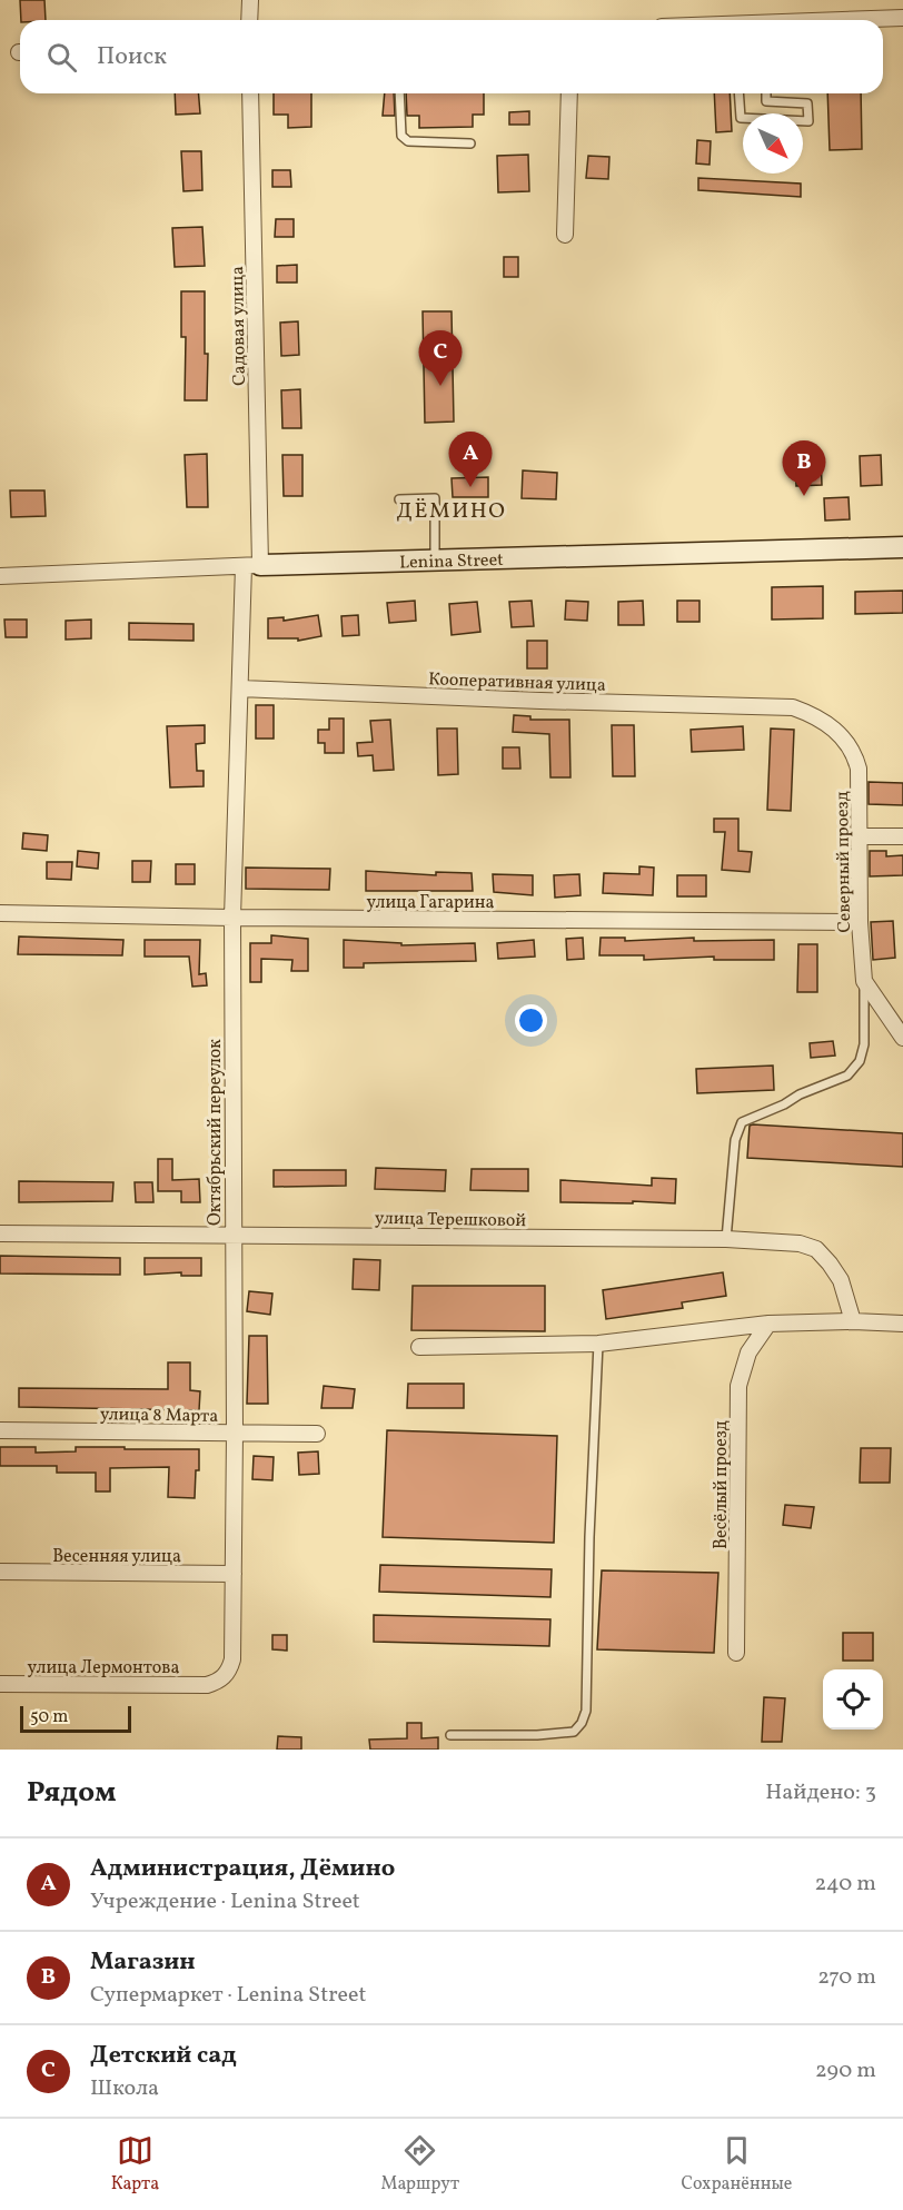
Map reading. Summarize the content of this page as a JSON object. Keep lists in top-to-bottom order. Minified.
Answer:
{"streets":{"street":["Садовая улица","Lenina Street","Кооперативная улица","Северный проезд","улица Гагарина","Октябрьский переулок","улица Терешковой","улица 8 Марта","Весёлый проезд","Весенняя улица","улица Лермонтова"]},"crossings":[["Садовая улица","Lenina Street"],["Садовая улица","Октябрьский переулок"],["Lenina Street","Октябрьский переулок"],["Кооперативная улица","Северный проезд"],["Кооперативная улица","Октябрьский переулок"],["Северный проезд","улица Гагарина"],["улица Гагарина","Октябрьский переулок"],["Октябрьский переулок","улица Терешковой"],["Октябрьский переулок","улица 8 Марта"],["Октябрьский переулок","Весенняя улица"],["Октябрьский переулок","улица Лермонтова"]],"districts":["ДЁМИНО"],"scale_bar":"50 m","north":"bottom right","page":{"search":"Поиск","pins":["C","A","B"],"scale":"50 m","heading":["Рядом","Найдено: 3"],"list":[{"mark":"A","name":"Администрация, Дёмино","note":"Учреждение · Lenina Street","value":"240 m"},{"mark":"B","name":"Магазин","note":"Супермаркет · Lenina Street","value":"270 m"},{"mark":"C","name":"Детский сад","note":"Школа","value":"290 m"}],"nav":["Карта","Маршрут","Сохранённые"]}}
